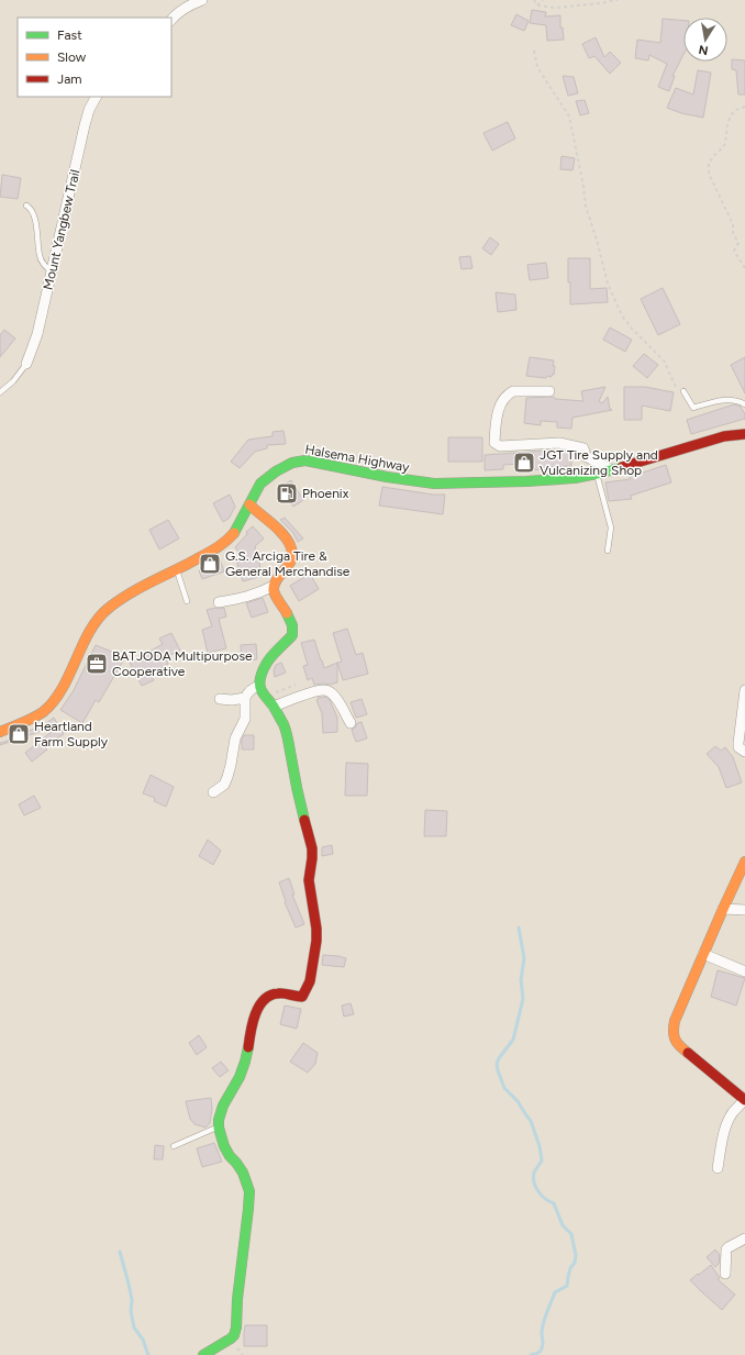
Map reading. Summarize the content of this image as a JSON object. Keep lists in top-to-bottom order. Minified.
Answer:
{"streets":{"main road":["Halsema Highway"],"street":["Mount Yangbew Trail"]},"places":{"shop":["JGT Tire Supply and Vulcanizing Shop","G.S. Arciga Tire & General Merchandise","Heartland Farm Supply"],"fuel station":["Phoenix"],"office":["BATJODA Multipurpose Cooperative"]},"legend":["Fast","Slow","Jam"],"north":"bottom"}
